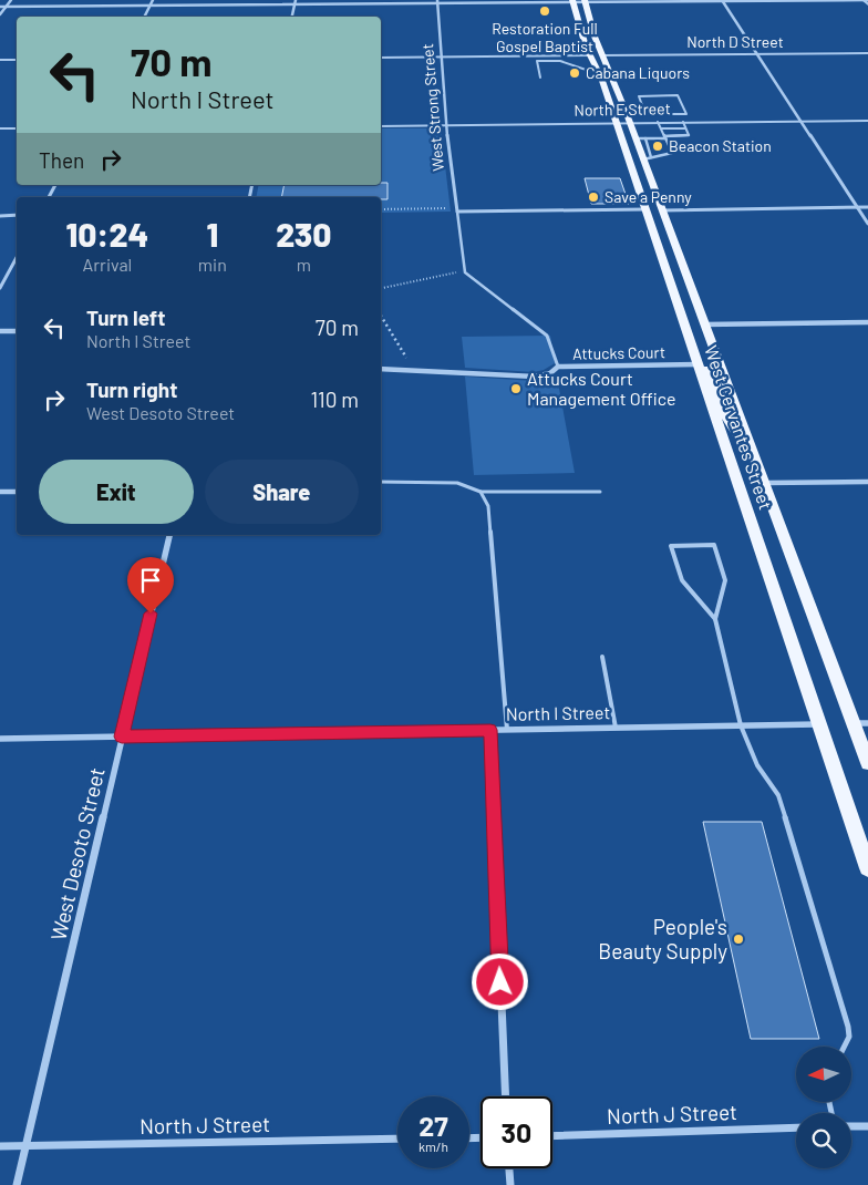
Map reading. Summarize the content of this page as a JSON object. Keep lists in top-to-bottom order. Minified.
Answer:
{"streets":{"main road":["West Cervantes Street"],"street":["North D Street","West Strong Street","North E Street","Attucks Court","North I Street","West Desoto Street","North J Street"]},"crossings":[["North D Street","West Cervantes Street"],["West Strong Street","North E Street"],["North E Street","West Cervantes Street"],["Attucks Court","West Cervantes Street"],["West Cervantes Street","North I Street"],["North I Street","West Desoto Street"],["West Desoto Street","North J Street"]],"places":["Restoration Full Gospel Baptist","Cabana Liquors","Beacon Station","Save a Penny","Attucks Court Management Office","People's Beauty Supply"],"north":"left","page":{"turn":["70 m","North I Street"],"then":"Then","eta":["10:24","Arrival","1","min","230","m"],"list":[{"name":"Turn left","note":"North I Street","value":"70 m"},{"name":"Turn right","note":"West Desoto Street","value":"110 m"}],"buttons":["Exit","Share"],"speed":"27 km/h","limit":"30"}}
